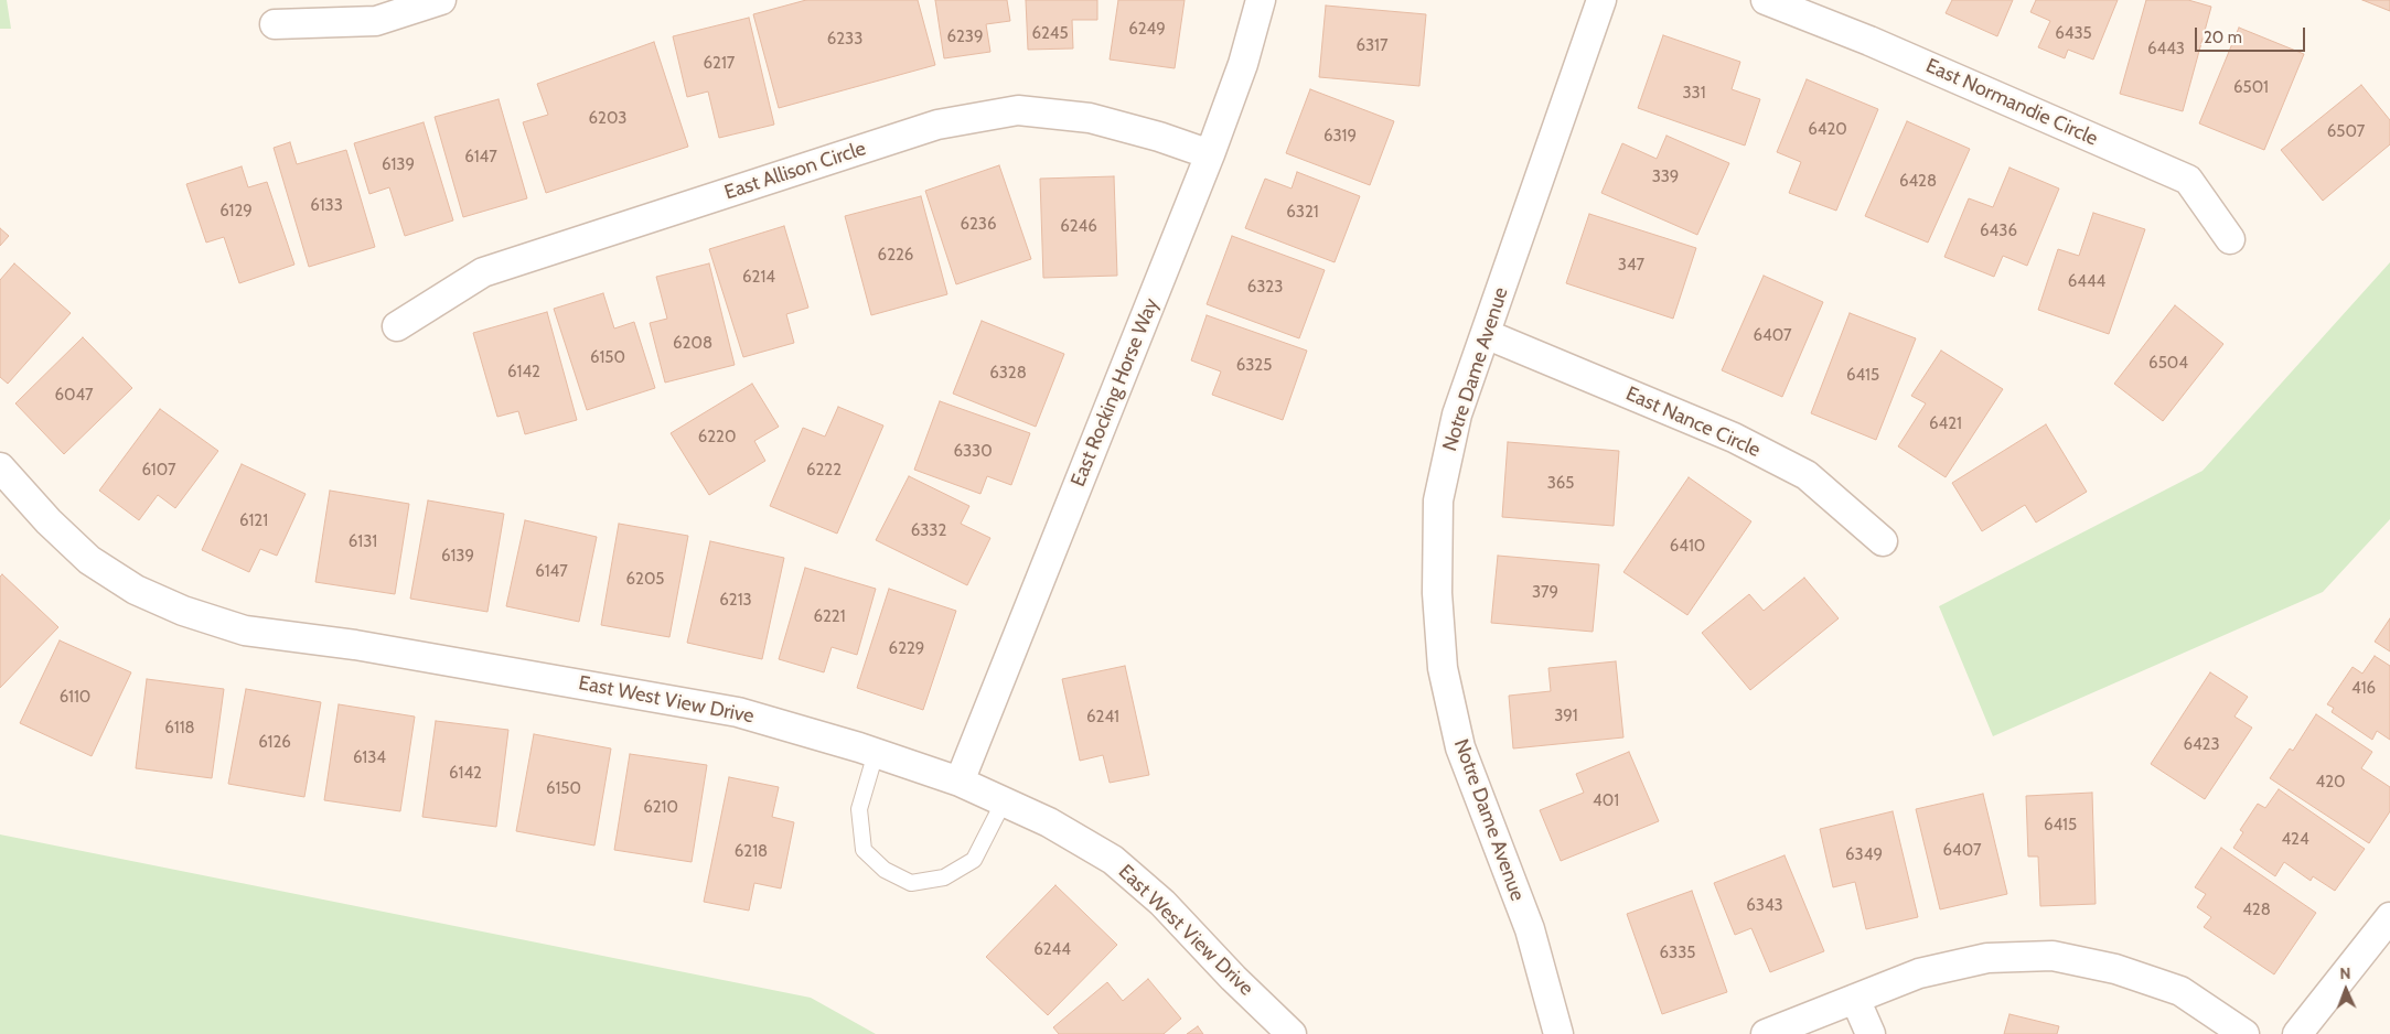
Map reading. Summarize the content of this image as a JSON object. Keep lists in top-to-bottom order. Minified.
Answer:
{"streets":{"street":["East Normandie Circle","East Allison Circle","Notre Dame Avenue","East Rocking Horse Way","East Nance Circle","East West View Drive"]},"crossings":[["East Allison Circle","East Rocking Horse Way"],["Notre Dame Avenue","East Nance Circle"],["East Rocking Horse Way","East West View Drive"]],"house_numbers":["6249","6245","6435","6239","6233","6317","6443","6217","6501","331","6203","6420","6507","6319","6147","6139","339","6428","6133","6129","6321","6236","6246","6436","6226","347","6214","6444","6323","6407","6208","6150","6504","6325","6142","6328","6415","6047","6421","6220","6330","6107","6222","365","6121","6332","6131","6410","6139","6147","6205","379","6213","6221","6229","416","6110","391","6241","6118","6126","6423","6134","6142","420","6150","401","6210","6415","424","6407","6218","6349","6343","428","6244","6335"],"scale_bar":"20 m","north":"top"}
